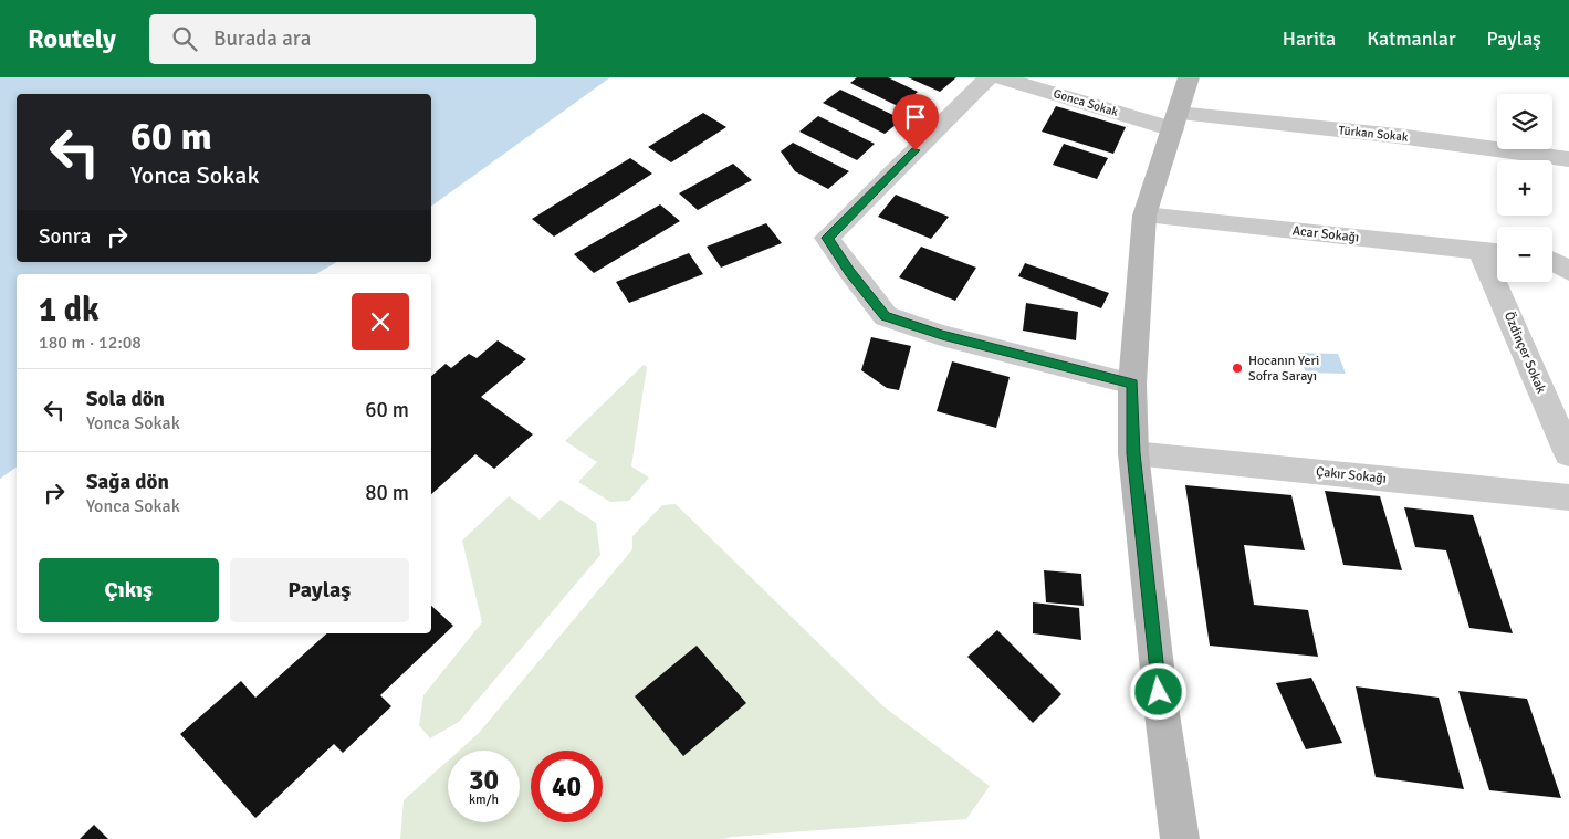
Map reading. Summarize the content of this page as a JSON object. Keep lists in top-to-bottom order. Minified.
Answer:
{"streets":{"street":["Gonca Sokak","Türkan Sokak","Acar Sokağı","Özdinçer Sokak","Çakır Sokağı"]},"crossings":[["Gonca Sokak","Türkan Sokak"],["Acar Sokağı","Özdinçer Sokak"]],"places":["Hocanın Yeri Sofra Sarayı"],"page":{"header":"Routely","search":"Burada ara","nav":["Harita","Katmanlar","Paylaş"],"map_buttons":["+","−"],"turn":["60 m","Yonca Sokak"],"then":"Sonra","heading":["1 dk","180 m · 12:08"],"list":[{"name":"Sola dön","note":"Yonca Sokak","value":"60 m"},{"name":"Sağa dön","note":"Yonca Sokak","value":"80 m"}],"buttons":["Çıkış","Paylaş"],"speed":"30 km/h","limit":"40"}}
